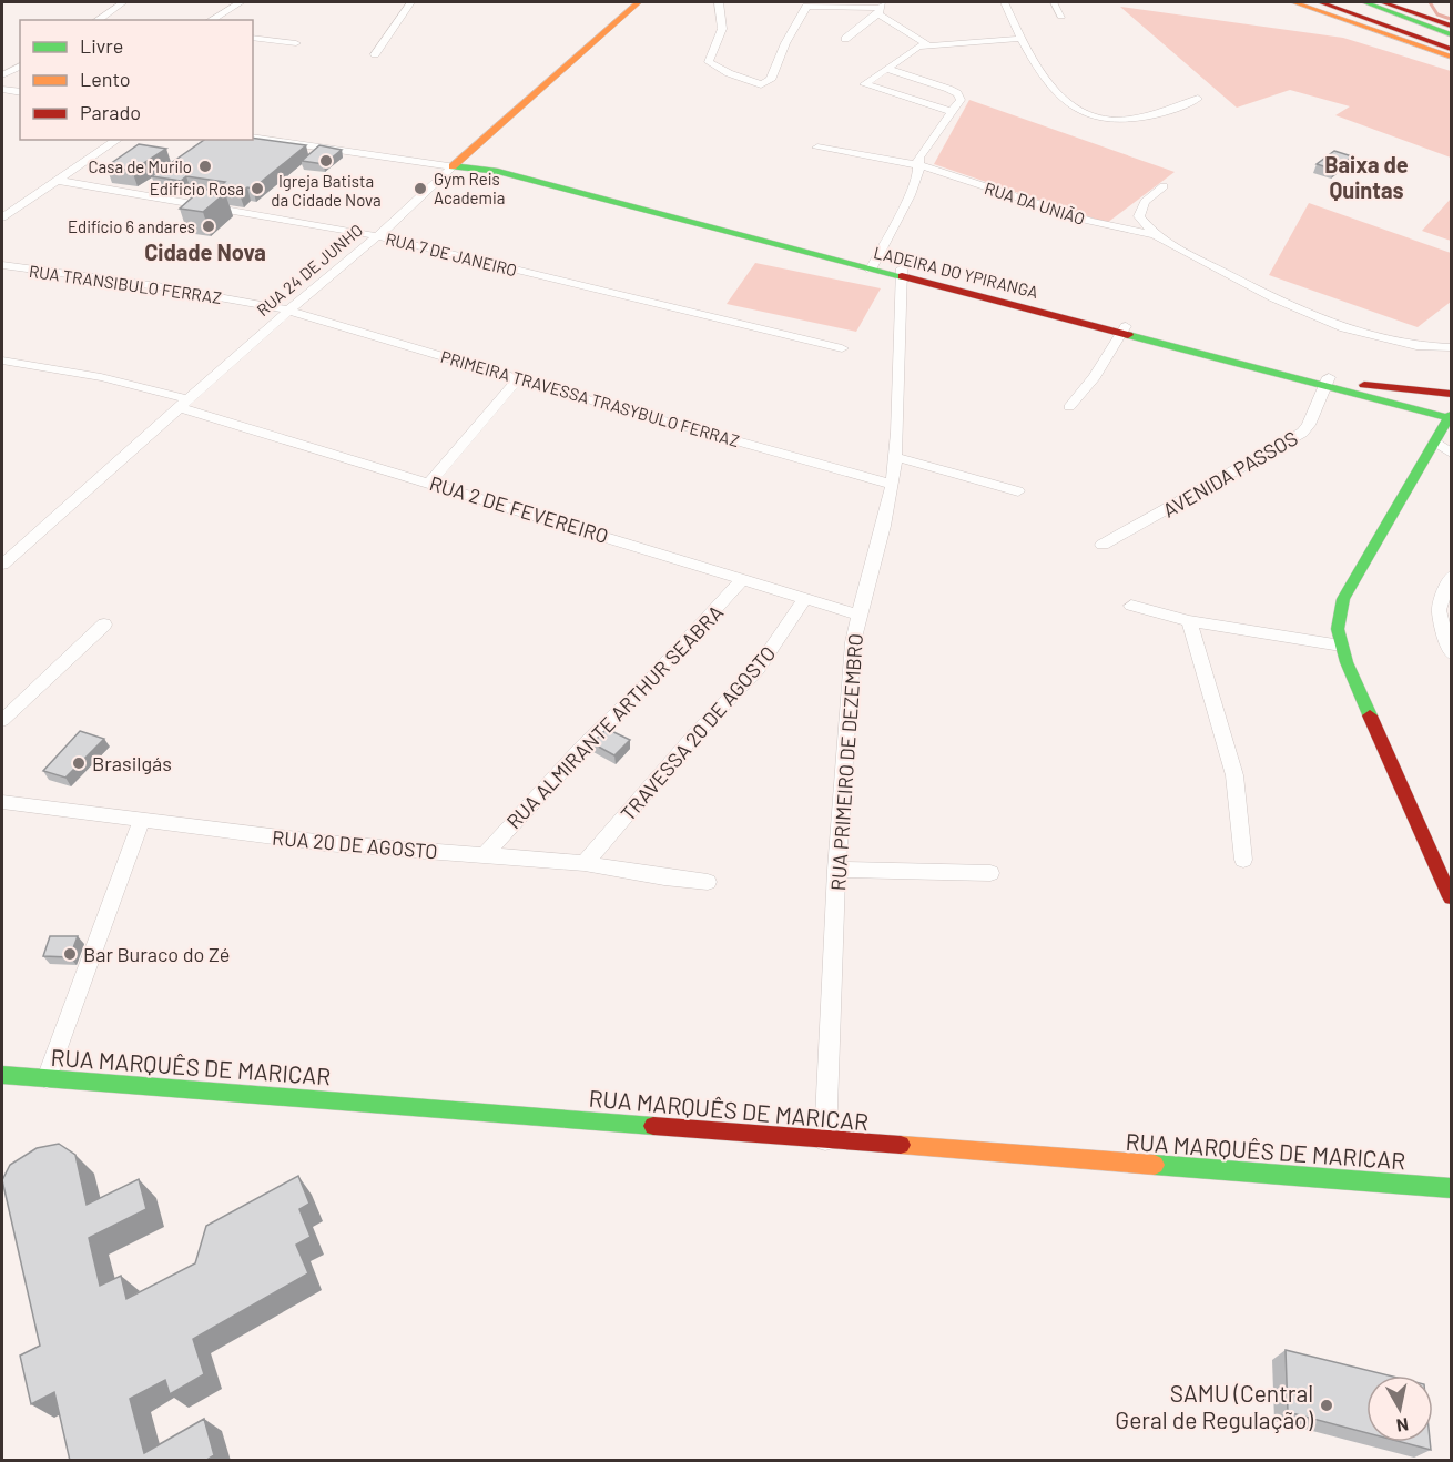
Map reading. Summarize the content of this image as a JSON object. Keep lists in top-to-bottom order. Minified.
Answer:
{"streets":{"main road":["RUA 24 DE JUNHO","LADEIRA DO YPIRANGA","RUA MARQUÊS DE MARICAR"],"street":["RUA DA UNIÃO","RUA 7 DE JANEIRO","RUA TRANSIBULO FERRAZ","PRIMEIRA TRAVESSA TRASYBULO FERRAZ","AVENIDA PASSOS","RUA 2 DE FEVEREIRO","RUA ALMIRANTE ARTHUR SEABRA","TRAVESSA 20 DE AGOSTO","RUA PRIMEIRO DE DEZEMBRO","RUA 20 DE AGOSTO"]},"crossings":[["RUA 7 DE JANEIRO","RUA 24 DE JUNHO"],["RUA 24 DE JUNHO","LADEIRA DO YPIRANGA"],["RUA 24 DE JUNHO","RUA TRANSIBULO FERRAZ"],["RUA 24 DE JUNHO","PRIMEIRA TRAVESSA TRASYBULO FERRAZ"],["RUA 24 DE JUNHO","RUA 2 DE FEVEREIRO"],["LADEIRA DO YPIRANGA","AVENIDA PASSOS"],["LADEIRA DO YPIRANGA","RUA PRIMEIRO DE DEZEMBRO"],["RUA TRANSIBULO FERRAZ","PRIMEIRA TRAVESSA TRASYBULO FERRAZ"],["PRIMEIRA TRAVESSA TRASYBULO FERRAZ","RUA PRIMEIRO DE DEZEMBRO"],["RUA 2 DE FEVEREIRO","RUA ALMIRANTE ARTHUR SEABRA"],["RUA 2 DE FEVEREIRO","TRAVESSA 20 DE AGOSTO"],["RUA 2 DE FEVEREIRO","RUA PRIMEIRO DE DEZEMBRO"],["RUA ALMIRANTE ARTHUR SEABRA","RUA 20 DE AGOSTO"],["TRAVESSA 20 DE AGOSTO","RUA 20 DE AGOSTO"],["RUA PRIMEIRO DE DEZEMBRO","RUA MARQUÊS DE MARICAR"]],"districts":["Baixa de Quintas","Cidade Nova"],"places":["Igreja Batista da Cidade Nova","Casa de Murilo","Edificio Rosa","Gym Reis Academia","Edifício 6 andares","Brasilgás","Bar Buraco do Zé","SAMU (Central Geral de Regulação)"],"legend":["Livre","Lento","Parado"],"north":"bottom"}
